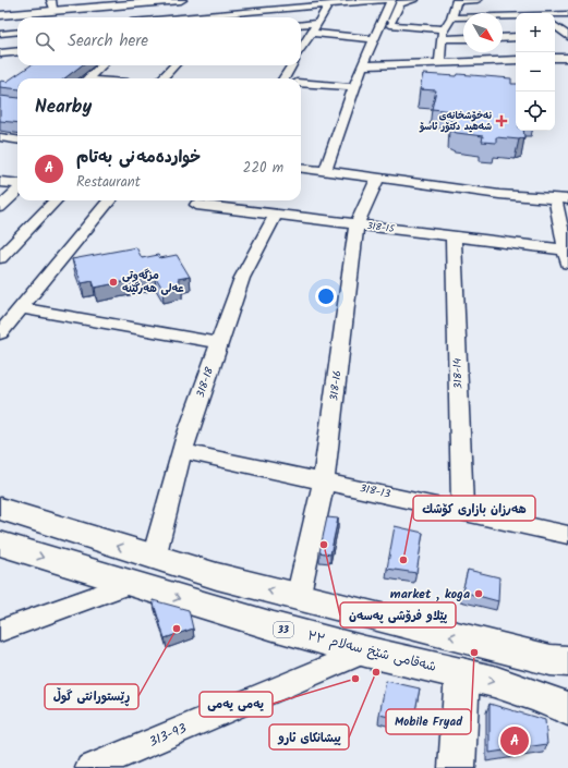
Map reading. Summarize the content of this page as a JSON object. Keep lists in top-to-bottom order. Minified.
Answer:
{"streets":{"main road":["33","شەقامی شێخ سەلام ٣٣"],"street":["318-15","318-14","318-18","318-16","318-13","313-93"]},"crossings":[["318-15","318-14"],["318-15","318-18"],["318-15","318-16"],["318-14","318-13"],["318-18","318-13"],["318-16","318-13"],["شەقامی شێخ سەلام ٣٣","313-93"]],"places":{"health":["نەخۆشخانەی شەهید دکتۆر ئاسۆ"],"other":["مزگەوتی عەلی هەرگێنە","پێلاو فرۆشی پەسەن","هەرزان بازاری کۆشك","market , koga","ڕێستورانتی گوڵ","Mobile Fryad","پیشانکای ئارو","یەمی یەمی"]},"north":"bottom right","page":{"map_buttons":["+","−"],"search":"Search here","heading":"Nearby","list":[{"mark":"A","name":"خواردەمەنی بەتام","note":"Restaurant","value":"220 m"}],"pins":"A"}}
